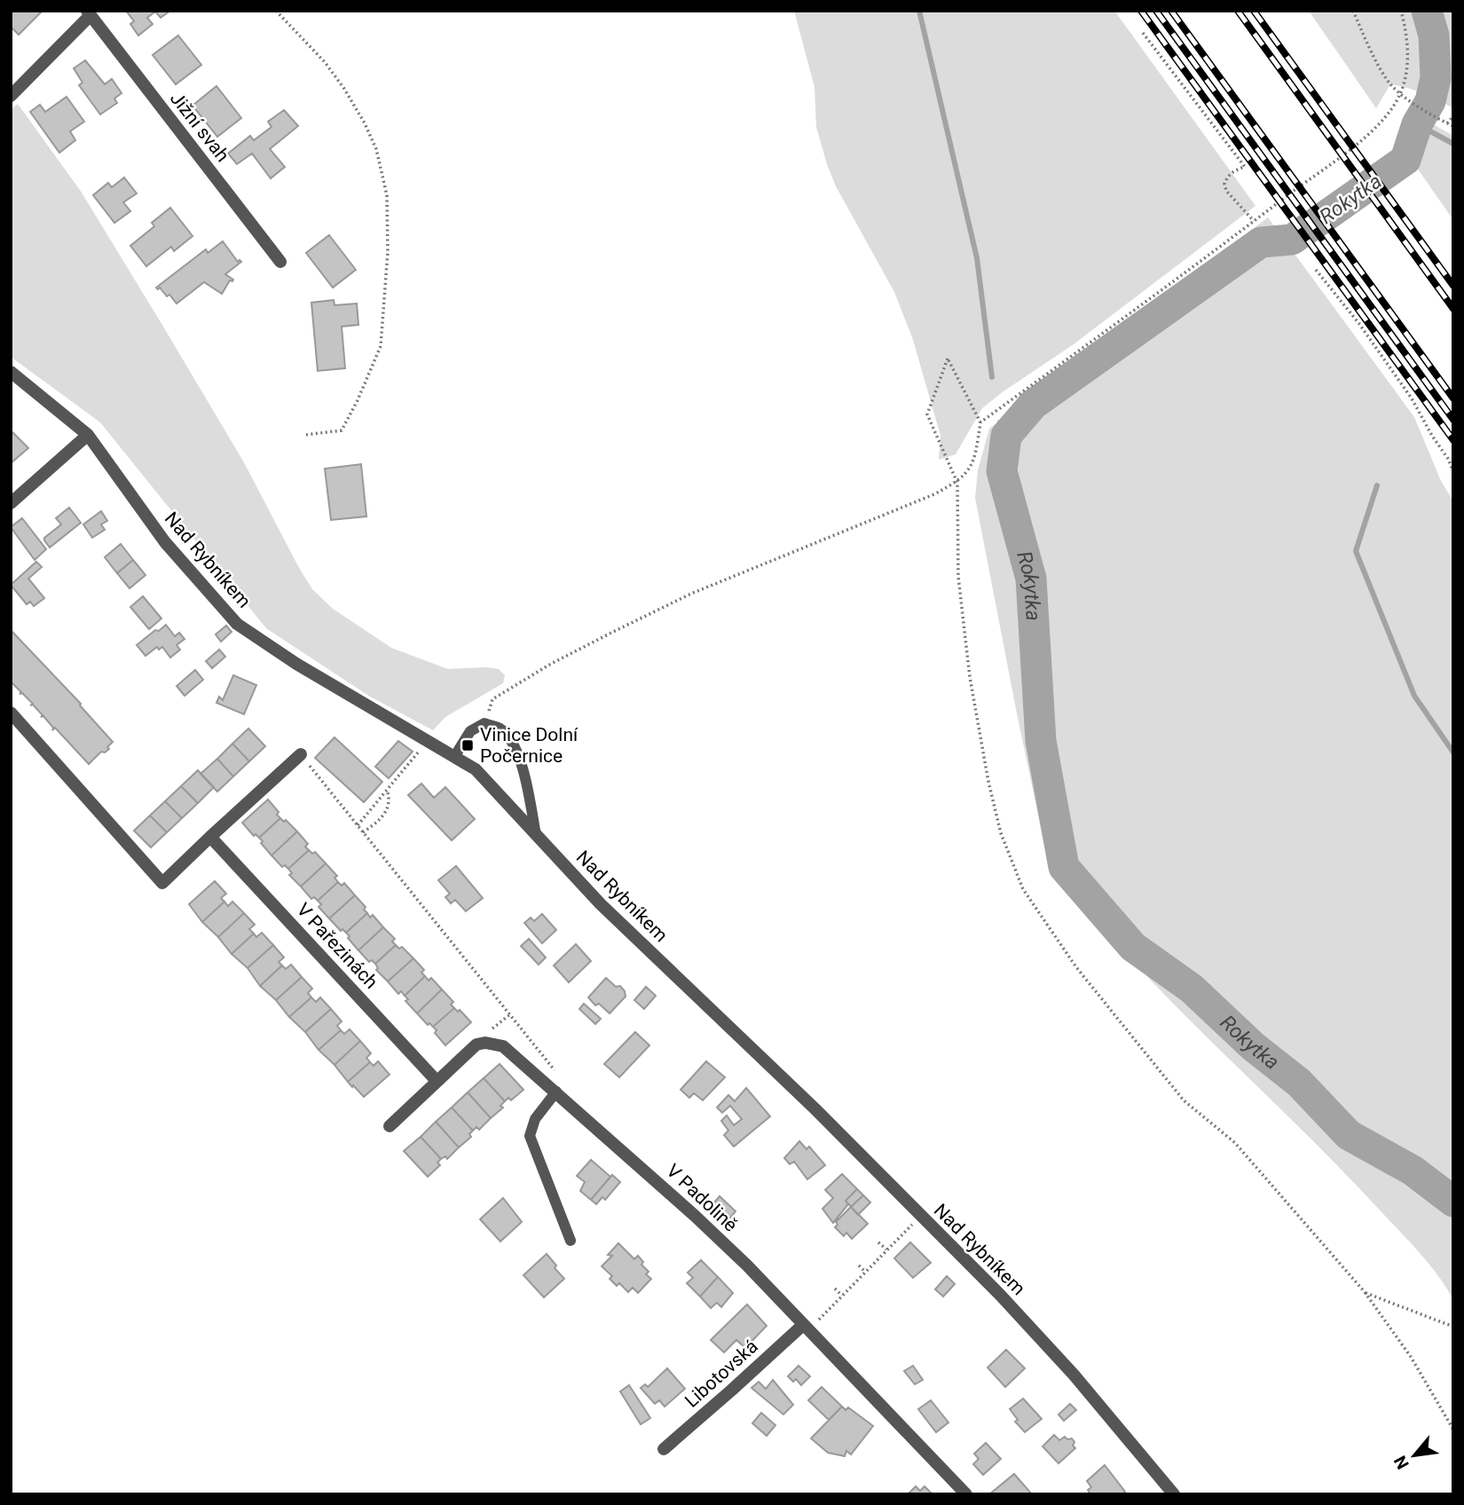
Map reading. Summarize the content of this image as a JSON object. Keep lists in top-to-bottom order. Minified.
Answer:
{"streets":{"street":["Jižní svah","Nad Rybníkem","V Pařezinách","V Padolině","Libotovská"]},"crossings":[["V Pařezinách","V Padolině"],["V Padolině","Libotovská"]],"water":["Rokytka"],"places":{"transit":["Vinice Dolní Počernice"]},"north":"bottom left"}
